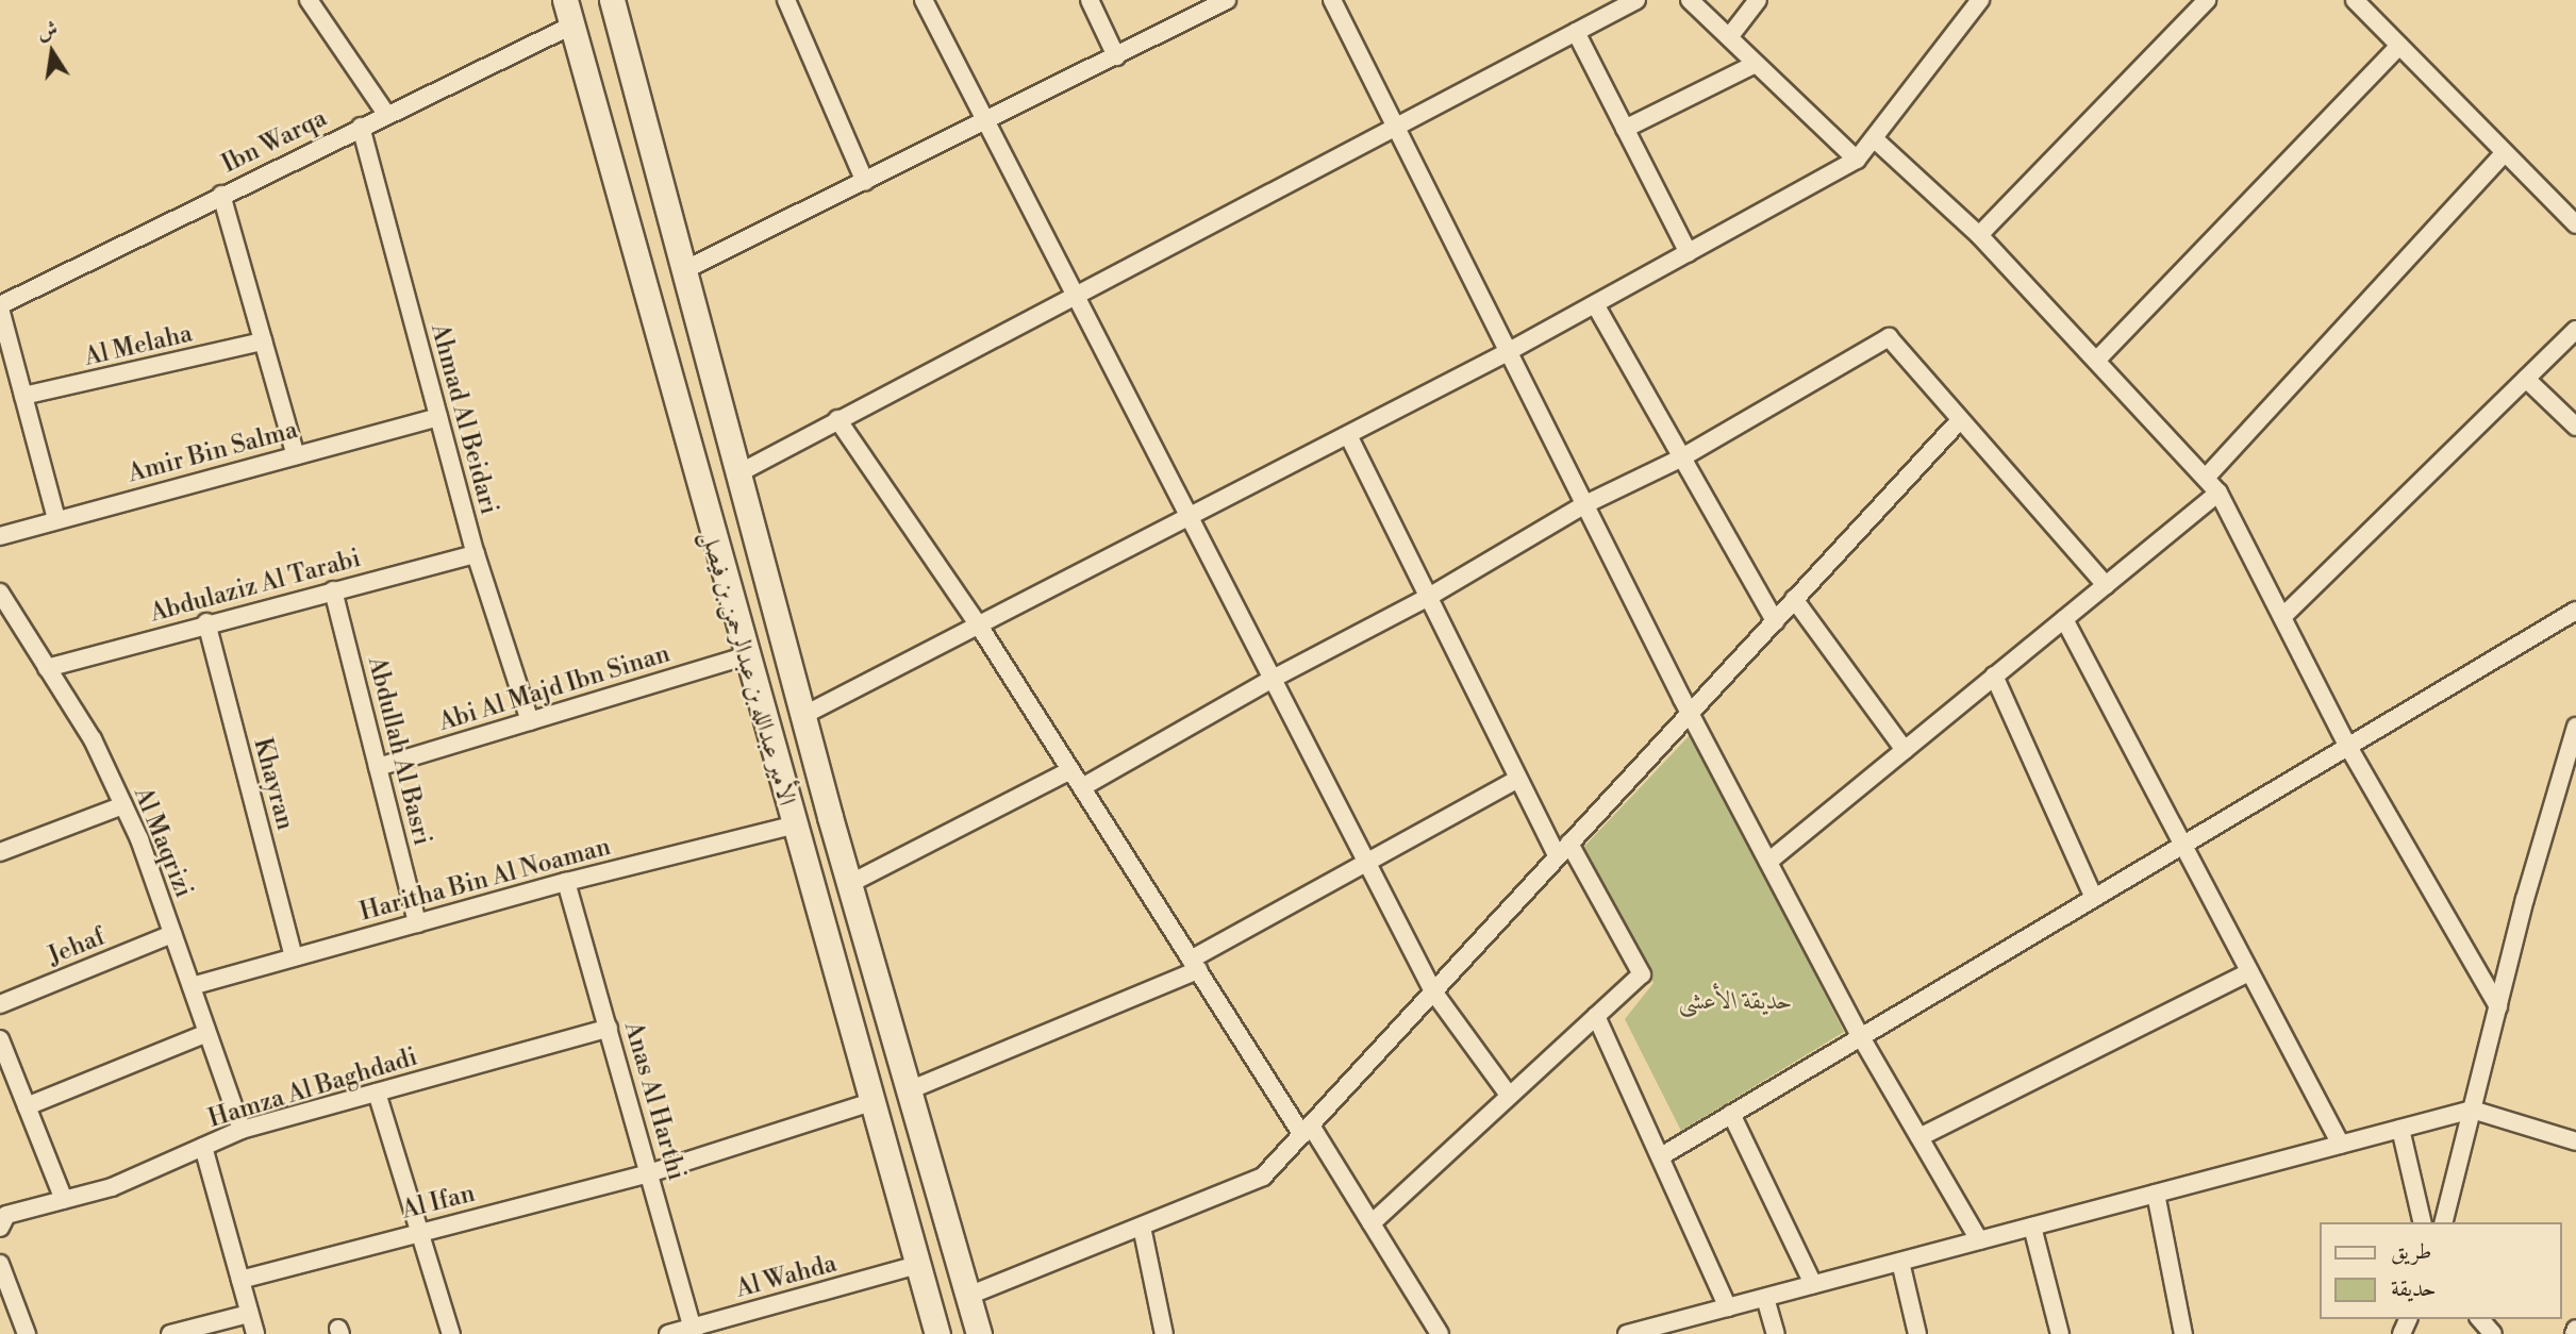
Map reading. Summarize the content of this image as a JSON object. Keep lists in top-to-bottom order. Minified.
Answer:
{"streets":{"main road":["الأمير عبدالله بن عبدالرحمن بن فيصل"],"street":["Ibn Warqa","Al Melaha","Ahmad Al Beidari","Amir Bin Salma","Abdulaziz Al Tarabi","Abi Al Majd Ibn Sinan","Abdullah Al Basri","Khayran","Al Maqrizi","Haritha Bin Al Noaman","Jehaf","Hamza Al Baghdadi","Anas Al Harthi","Al Ifan","Al Wahda"]},"crossings":[["Ibn Warqa","Ahmad Al Beidari"],["Ibn Warqa","الأمير عبدالله بن عبدالرحمن بن فيصل"],["Ahmad Al Beidari","Amir Bin Salma"],["Ahmad Al Beidari","Abdulaziz Al Tarabi"],["Ahmad Al Beidari","Abi Al Majd Ibn Sinan"],["Abdulaziz Al Tarabi","Abdullah Al Basri"],["Abdulaziz Al Tarabi","Khayran"],["Abdulaziz Al Tarabi","Al Maqrizi"],["الأمير عبدالله بن عبدالرحمن بن فيصل","Abi Al Majd Ibn Sinan"],["الأمير عبدالله بن عبدالرحمن بن فيصل","Haritha Bin Al Noaman"],["الأمير عبدالله بن عبدالرحمن بن فيصل","Al Ifan"],["الأمير عبدالله بن عبدالرحمن بن فيصل","Al Wahda"],["Abi Al Majd Ibn Sinan","Abdullah Al Basri"],["Abdullah Al Basri","Haritha Bin Al Noaman"],["Khayran","Haritha Bin Al Noaman"],["Al Maqrizi","Haritha Bin Al Noaman"],["Al Maqrizi","Jehaf"],["Al Maqrizi","Hamza Al Baghdadi"],["Haritha Bin Al Noaman","Anas Al Harthi"],["Hamza Al Baghdadi","Anas Al Harthi"],["Anas Al Harthi","Al Ifan"],["Anas Al Harthi","Al Wahda"]],"parks":["حديقة الأعشى"],"legend":["طريق","حديقة"],"north":"top"}
